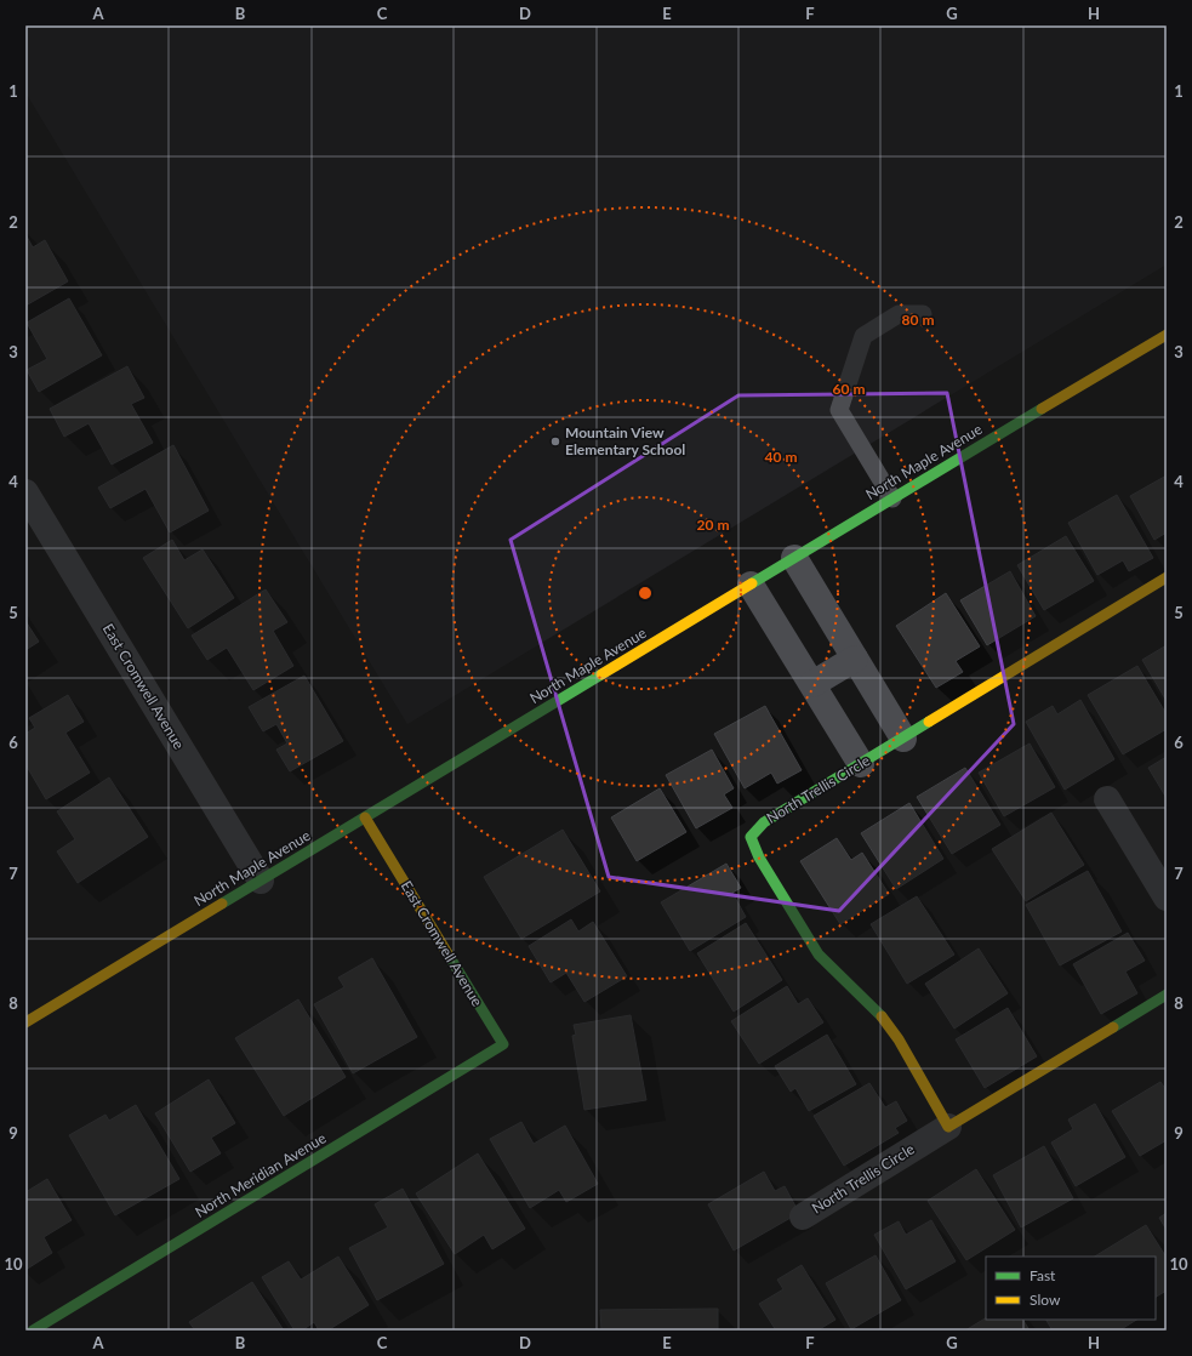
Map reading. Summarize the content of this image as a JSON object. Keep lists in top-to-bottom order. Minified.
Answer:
{"streets":{"street":["North Maple Avenue","East Cromwell Avenue","North Trellis Circle","North Meridian Avenue"]},"crossings":[["North Maple Avenue","East Cromwell Avenue"],["East Cromwell Avenue","North Meridian Avenue"]],"places":["Mountain View Elementary School"],"legend":["Fast","Slow"],"grid":{"columns":["A","B","C","D","E","F","G","H"],"rows":["1","2","3","4","5","6","7","8","9","10"]},"rings":["80 m","60 m","40 m","20 m"]}
